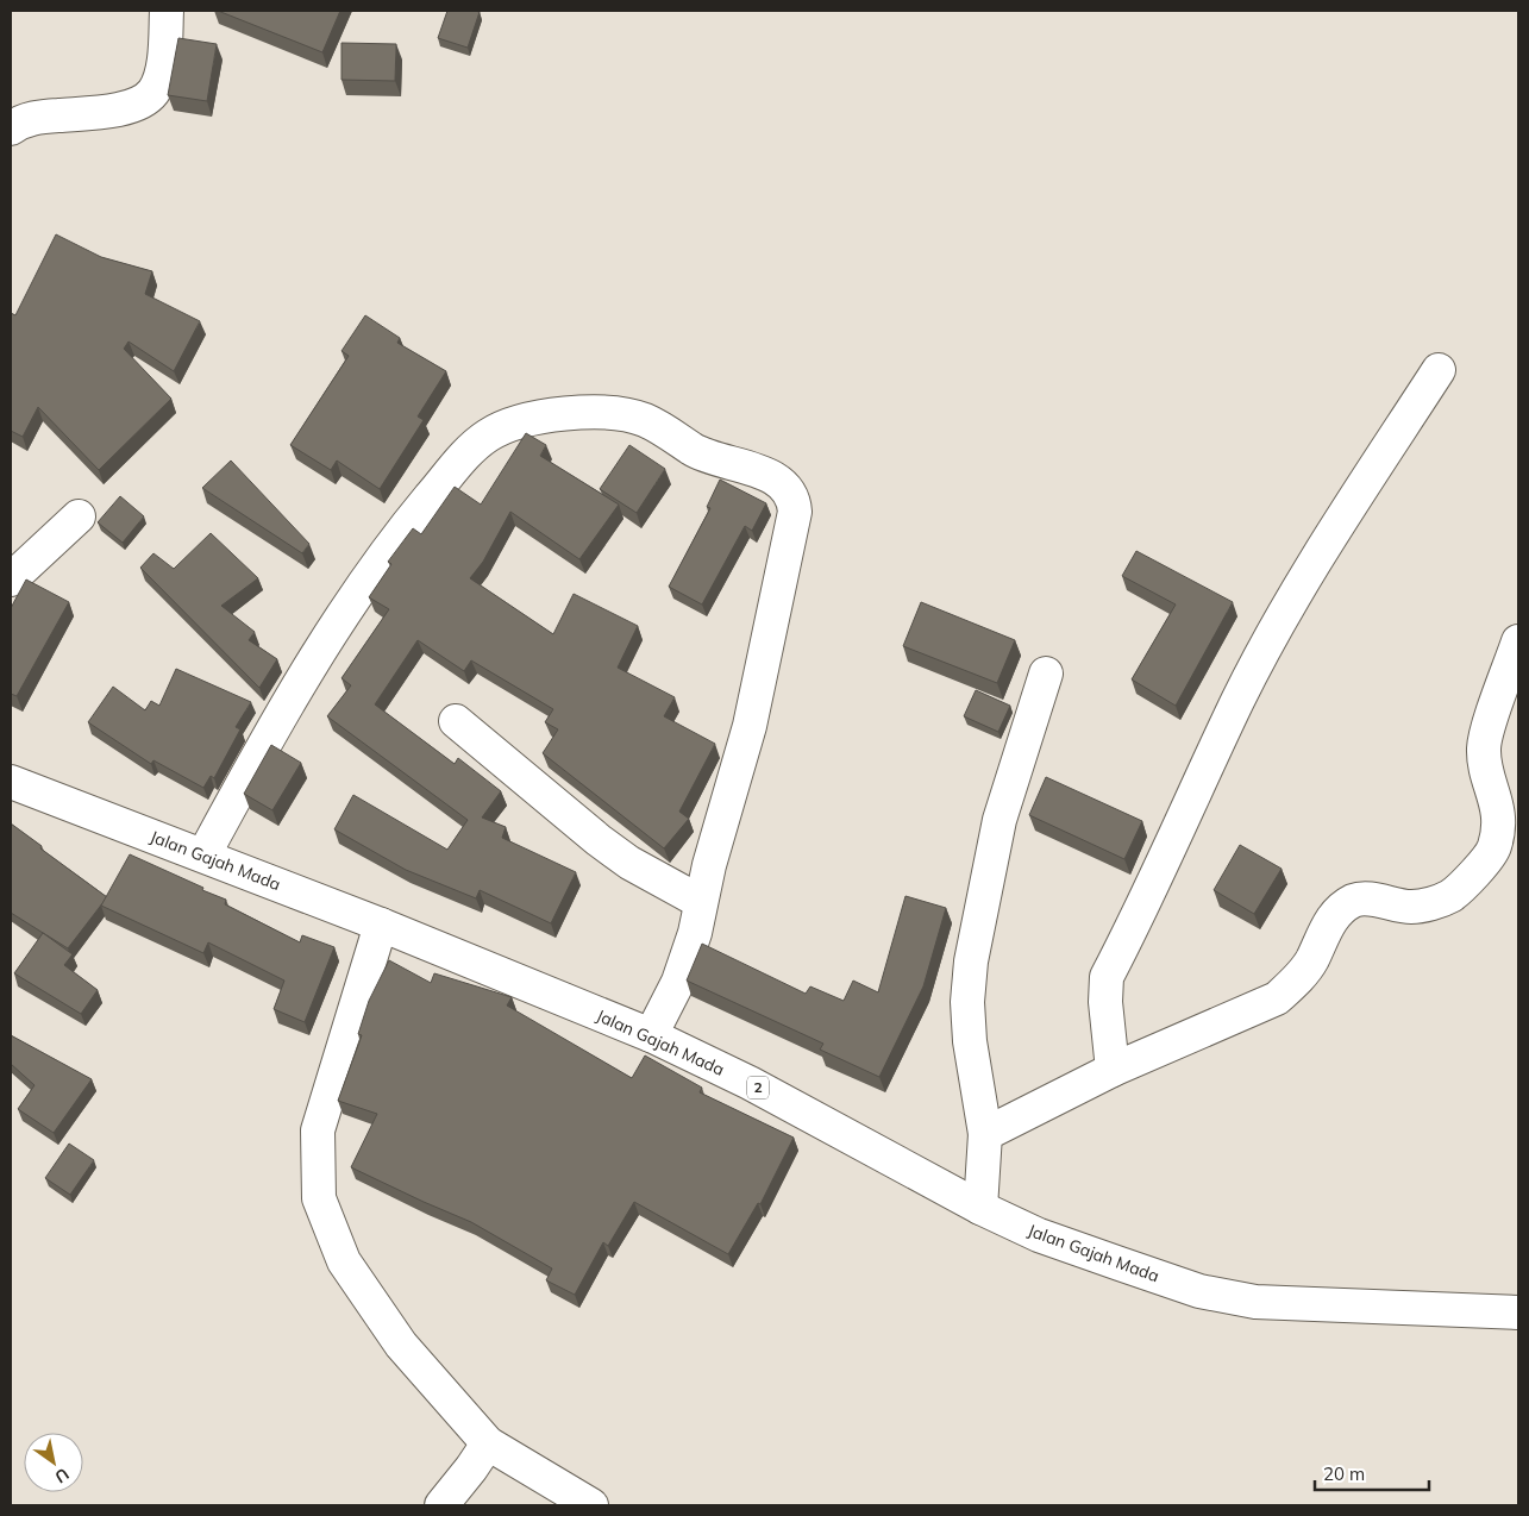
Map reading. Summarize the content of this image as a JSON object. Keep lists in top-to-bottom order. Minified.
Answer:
{"streets":{"main road":["Jalan Gajah Mada","2"]},"scale_bar":"20 m","north":"bottom right"}
